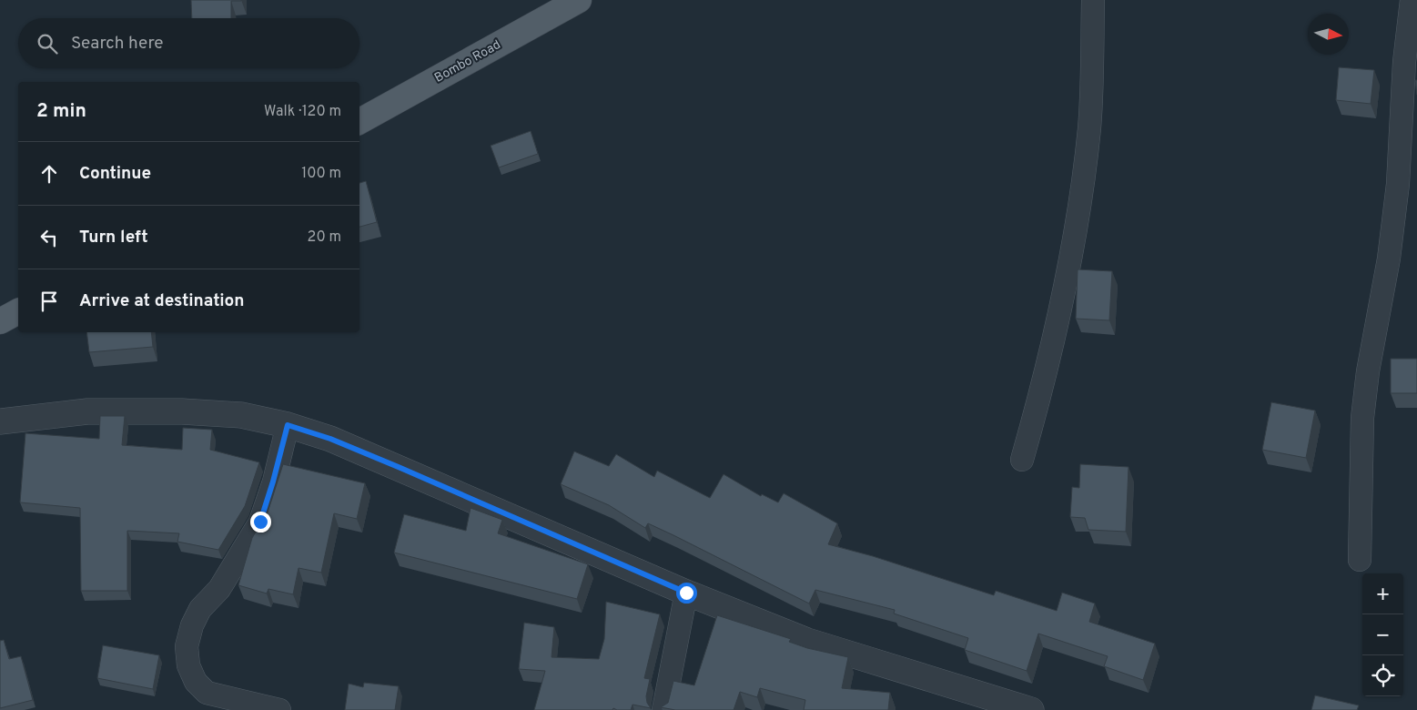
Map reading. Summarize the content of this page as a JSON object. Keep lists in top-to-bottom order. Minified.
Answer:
{"streets":{"main road":["Bombo Road"]},"north":"right","page":{"search":"Search here","heading":["2 min","Walk · 120 m"],"list":[["Continue","100 m"],["Turn left","20 m"],"Arrive at destination"],"map_buttons":["+","−"]}}
